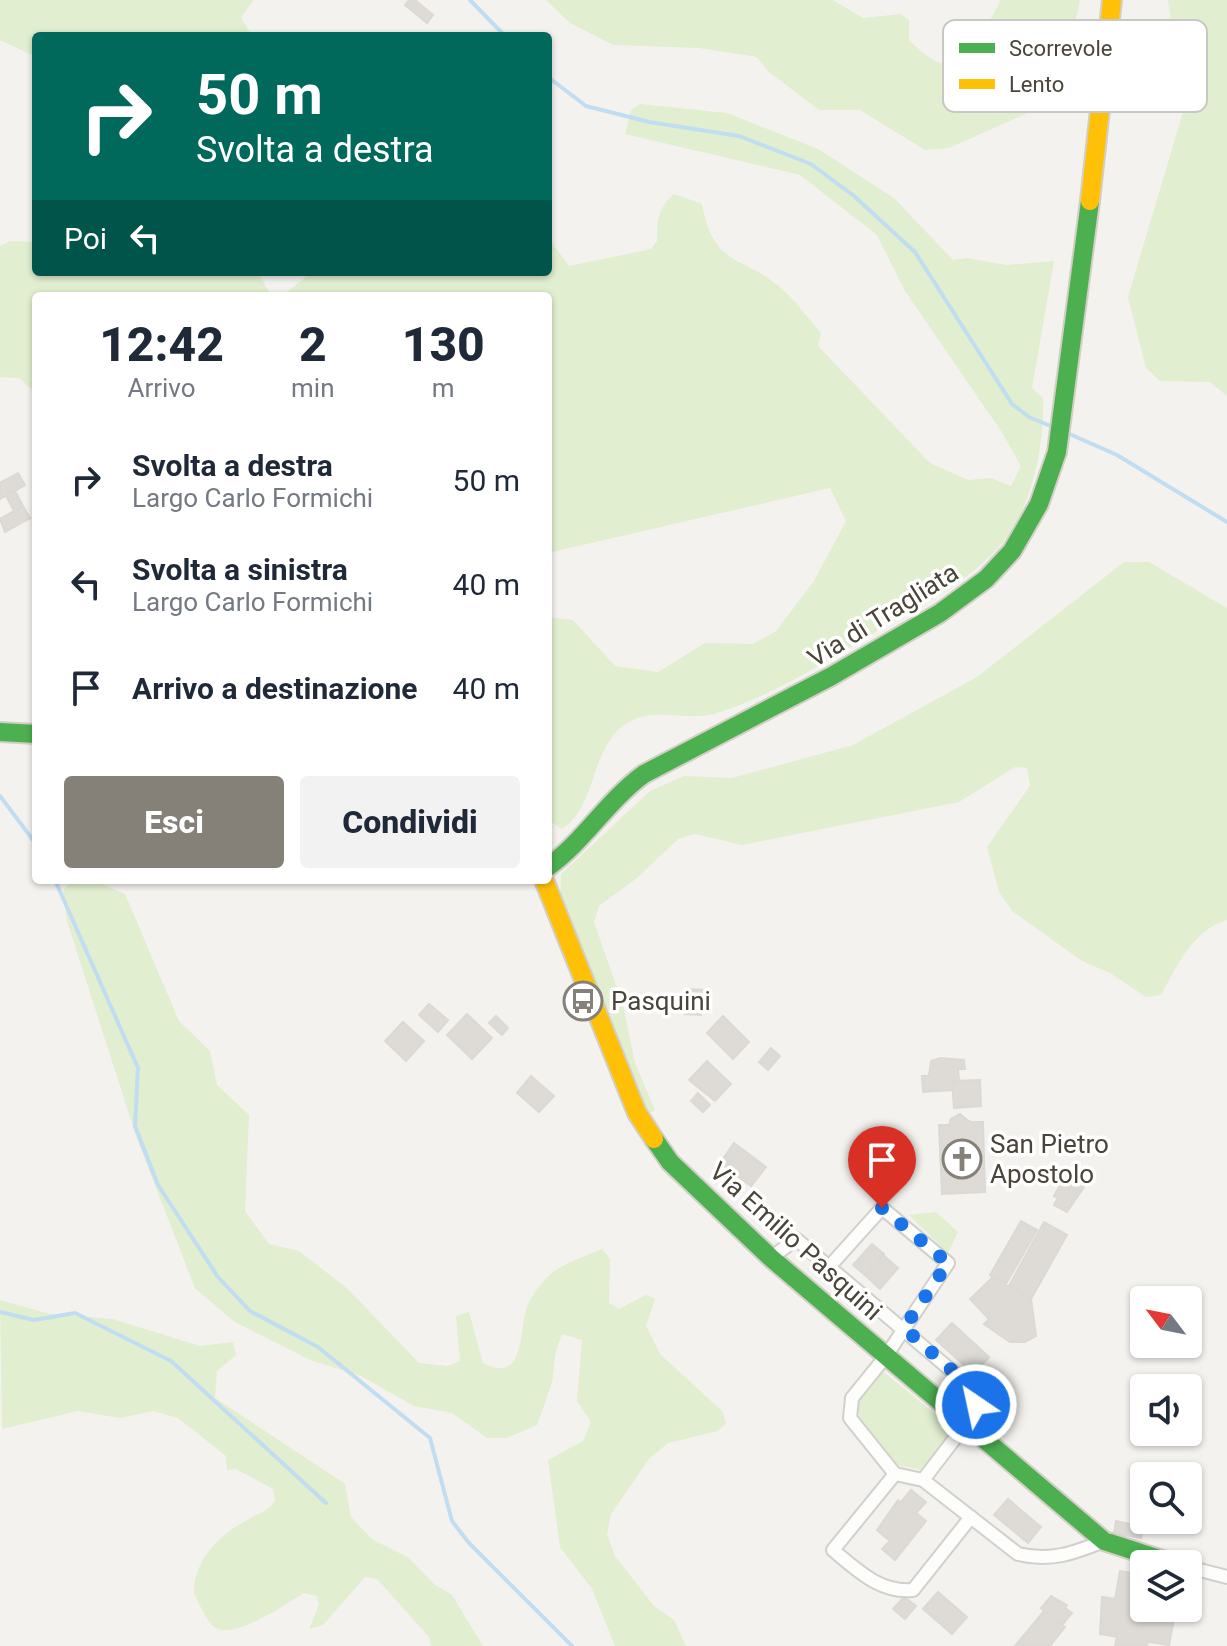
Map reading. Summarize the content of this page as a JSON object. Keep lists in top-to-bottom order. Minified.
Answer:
{"streets":{"street":["Via di Tragliata","Via Emilio Pasquini"]},"places":{"bus stop":["Pasquini"],"church":["San Pietro Apostolo"]},"legend":["Scorrevole","Lento"],"north":"top left","page":{"turn":["50 m","Svolta a destra"],"then":"Poi","eta":["12:42","Arrivo","2","min","130","m"],"list":[{"name":"Svolta a destra","note":"Largo Carlo Formichi","value":"50 m"},{"name":"Svolta a sinistra","note":"Largo Carlo Formichi","value":"40 m"},{"name":"Arrivo a destinazione","value":"40 m"}],"buttons":["Esci","Condividi"]}}
